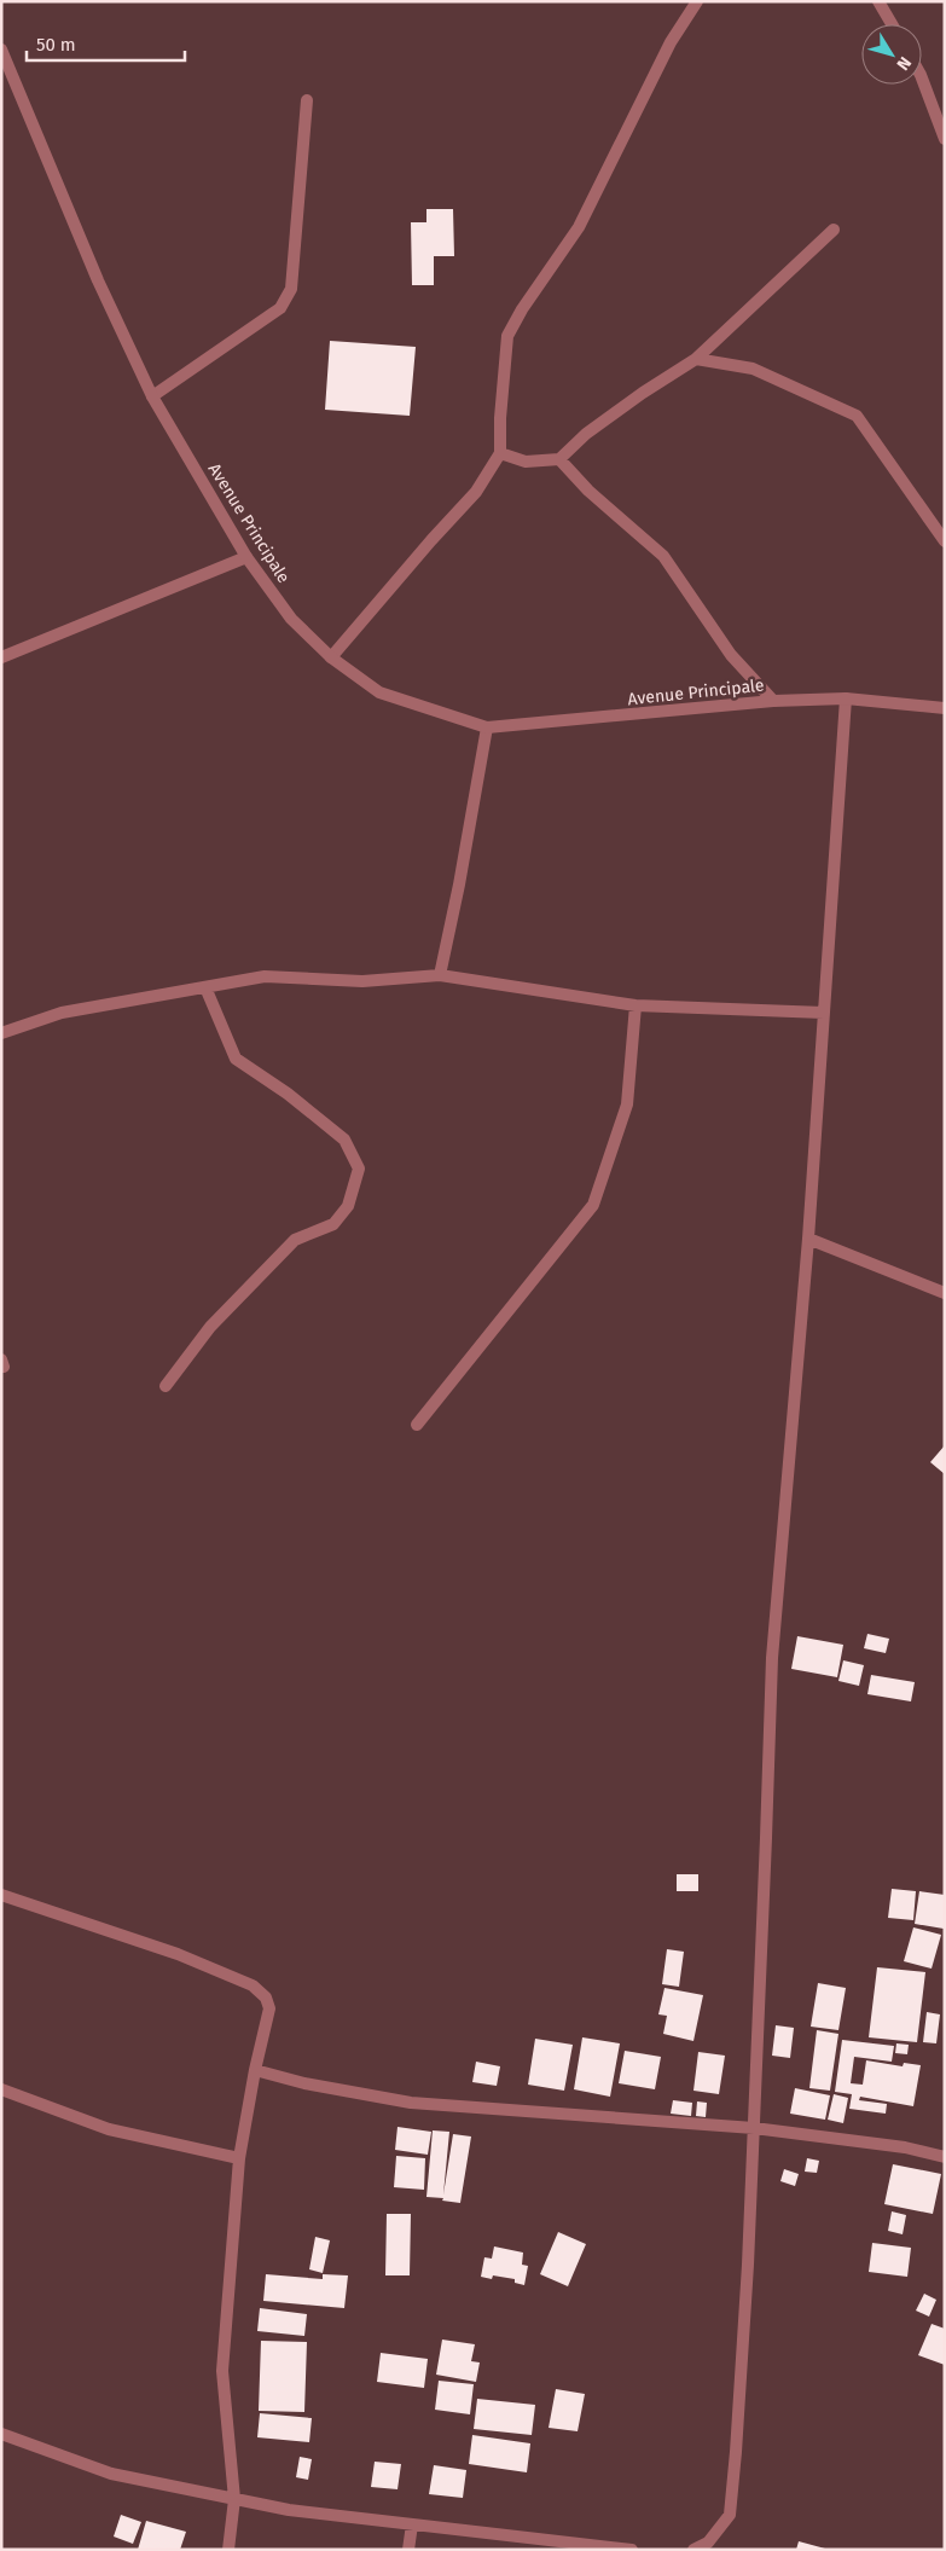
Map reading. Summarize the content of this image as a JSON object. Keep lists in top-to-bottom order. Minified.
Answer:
{"streets":{"street":["Avenue Principale"]},"scale_bar":"50 m","north":"bottom right"}
